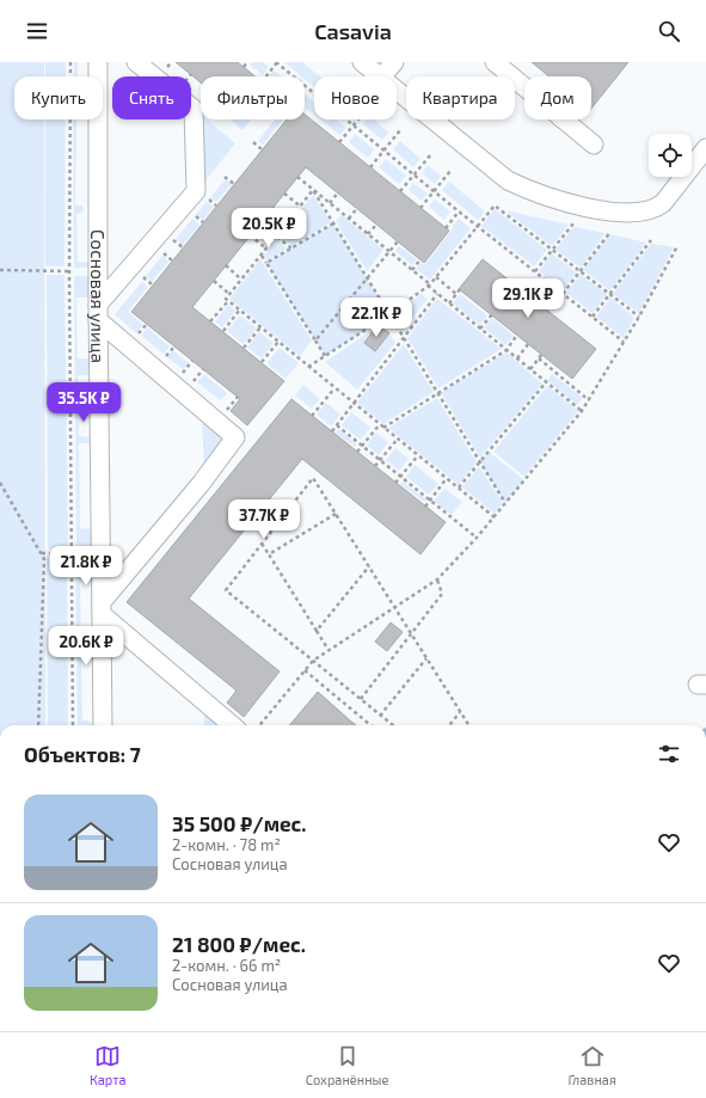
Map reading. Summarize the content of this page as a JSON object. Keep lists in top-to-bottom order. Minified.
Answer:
{"streets":{"street":["Сосновая улица"]},"page":{"header":"Casavia","chip":["Купить","Снять","Фильтры","Новое","Квартира","Дом"],"price":["20.5K ₽","29.1K ₽","22.1K ₽","35.5K ₽","37.7K ₽","21.8K ₽","20.6K ₽"],"heading":"Объектов: 7","list":[{"name":"35 500 ₽/мес.","note":"2-комн. · 78 m² · Сосновая улица"},{"name":"21 800 ₽/мес.","note":"2-комн. · 66 m² · Сосновая улица"}],"tabs":["Карта","Сохранённые","Главная"]}}
